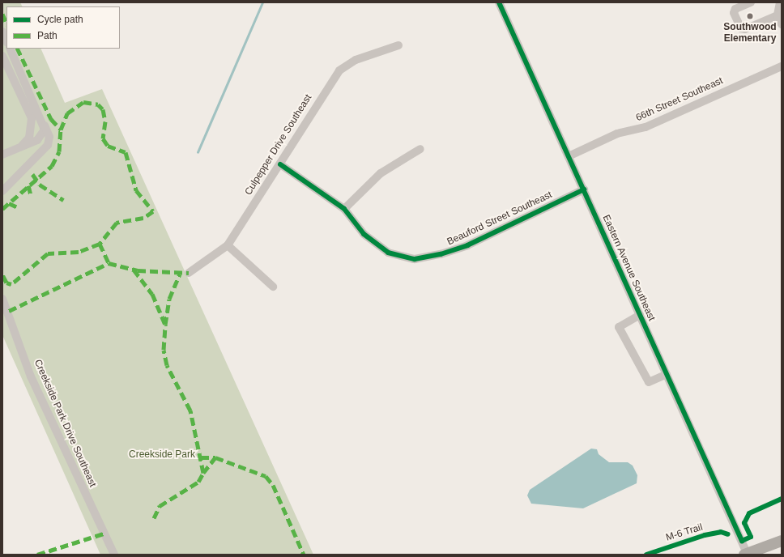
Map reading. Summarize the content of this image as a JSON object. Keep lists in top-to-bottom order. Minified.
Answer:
{"streets":{"street":["66th Street Southeast","Culpepper Drive Southeast","Beauford Street Southeast","Eastern Avenue Southeast","Creekside Park Drive Southeast"],"cycle path":["M-6 Trail"]},"crossings":[["66th Street Southeast","Eastern Avenue Southeast"],["Culpepper Drive Southeast","Beauford Street Southeast"],["Beauford Street Southeast","Eastern Avenue Southeast"]],"parks":["Creekside Park"],"places":["Southwood Elementary"],"legend":["Cycle path","Path"]}
